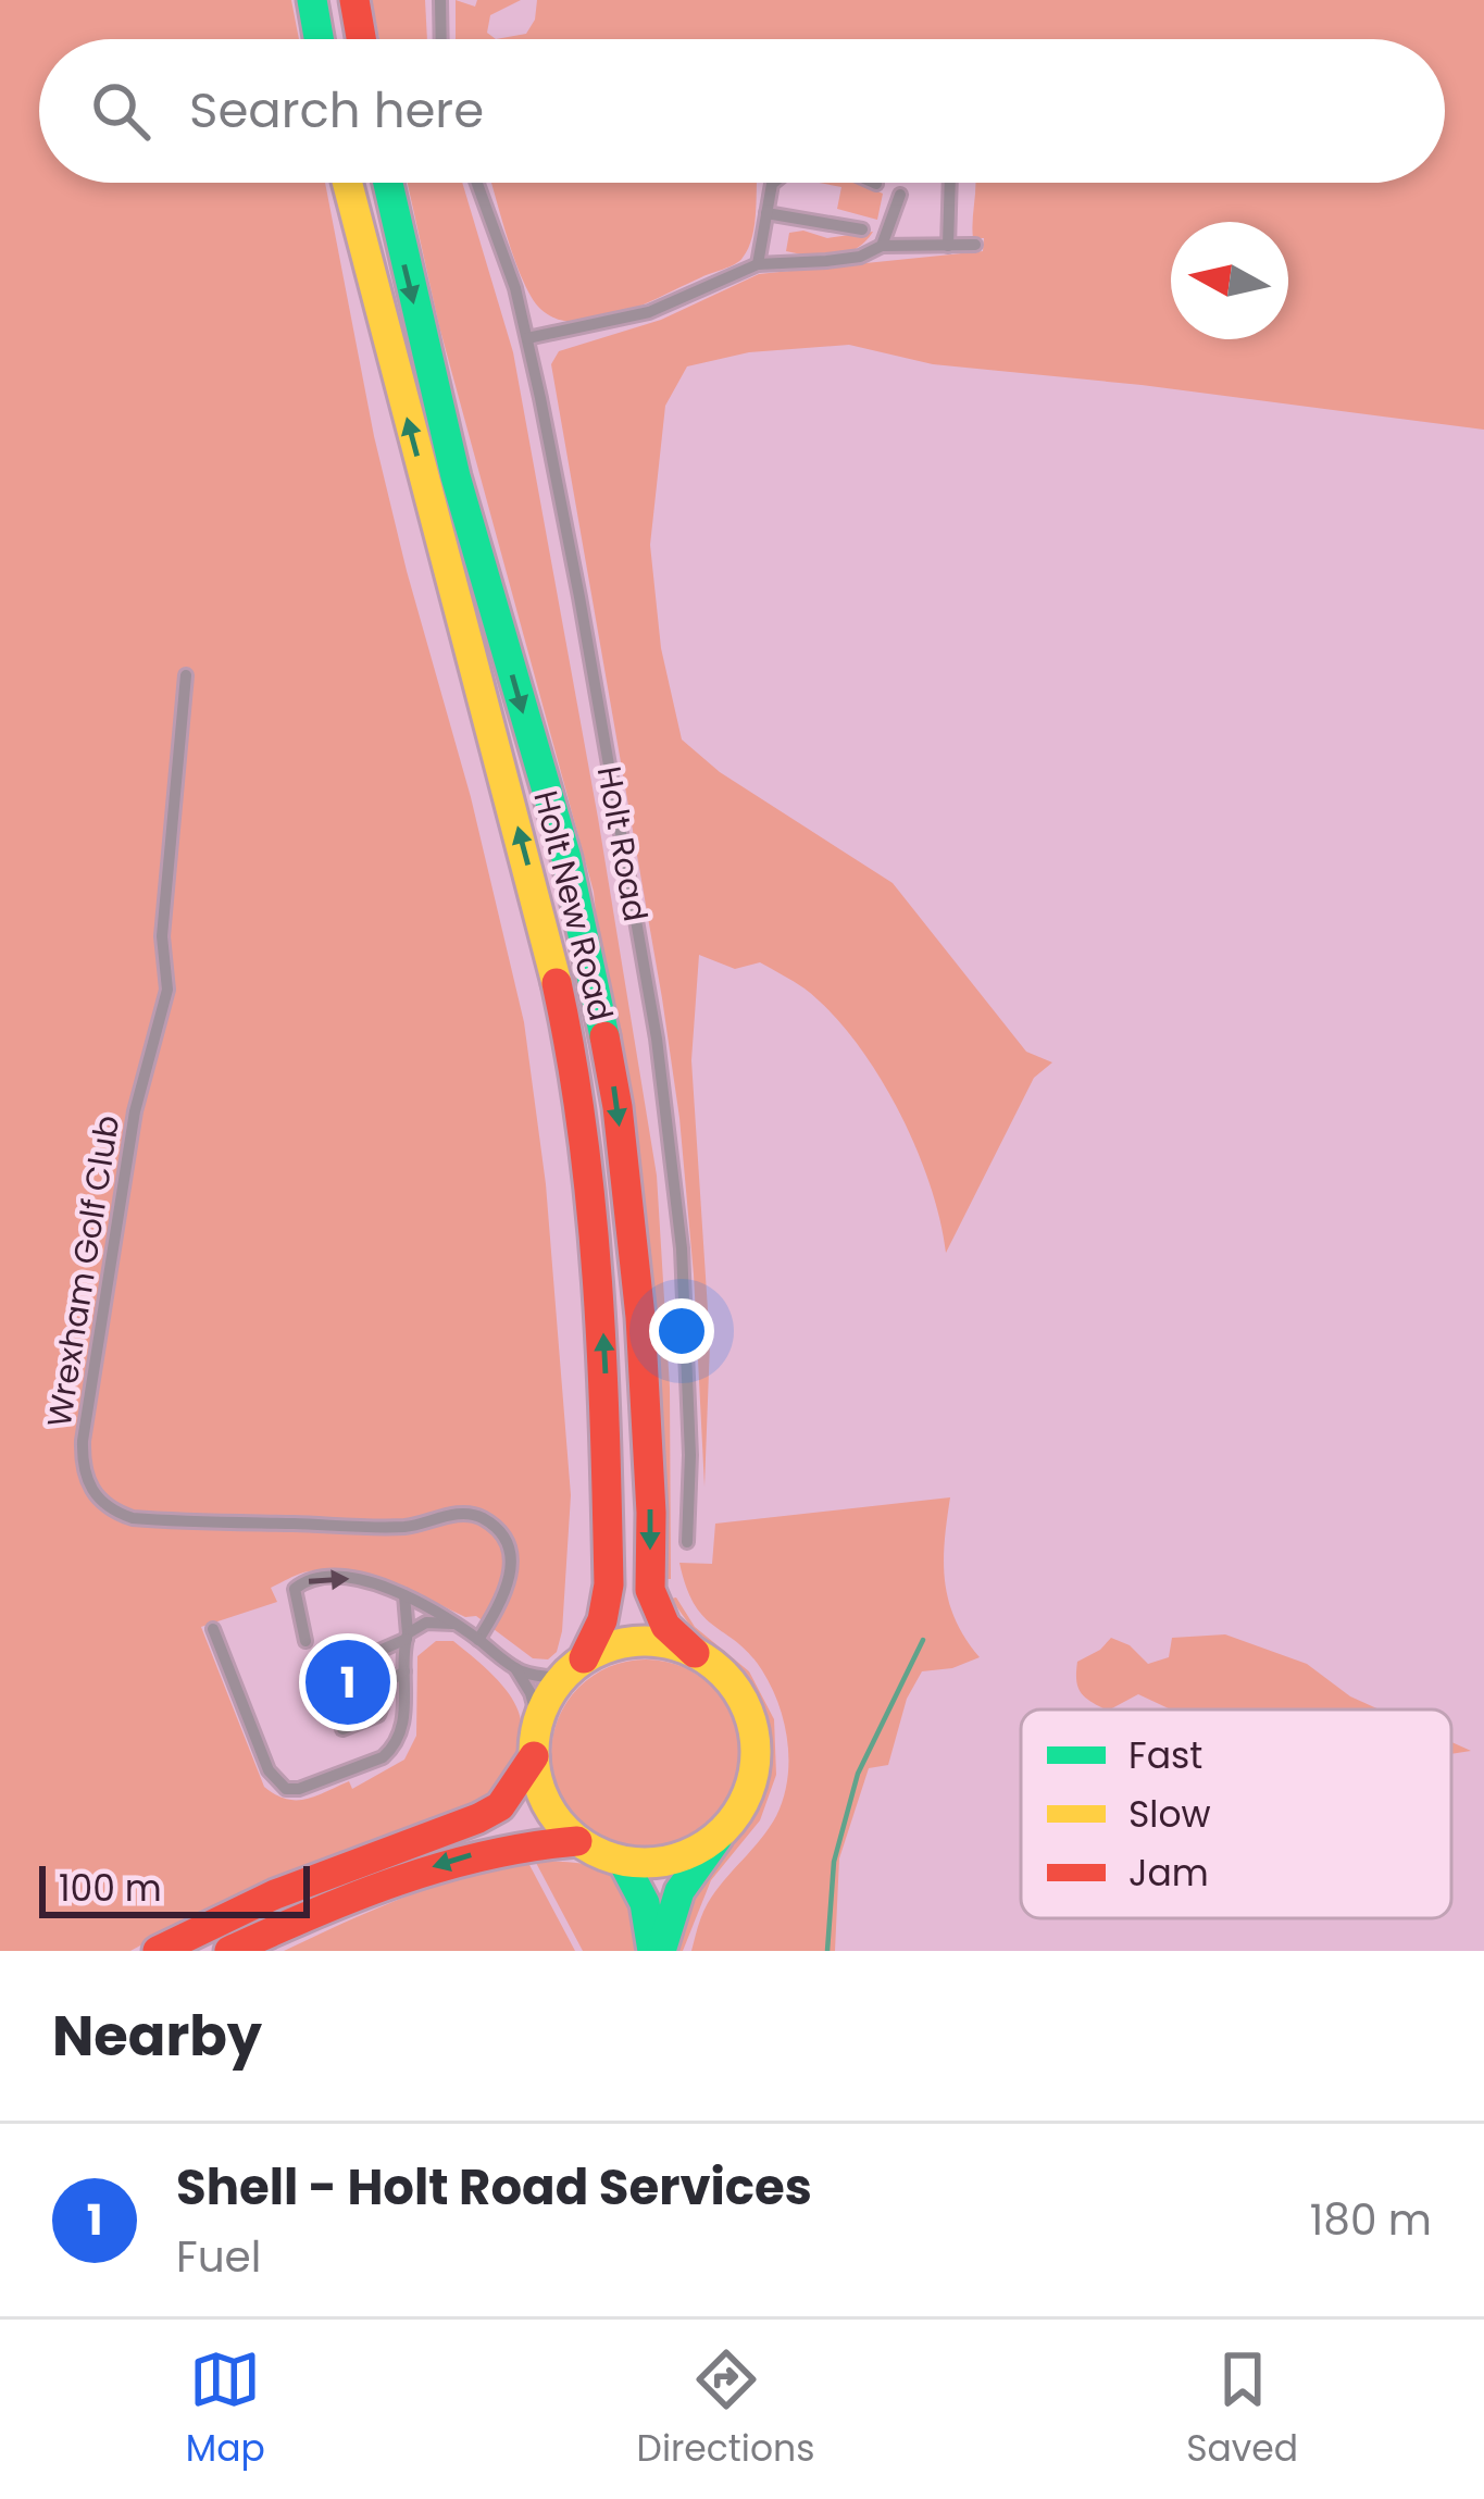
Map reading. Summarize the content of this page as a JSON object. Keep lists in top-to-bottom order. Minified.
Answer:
{"streets":{"main road":["Holt New Road"],"lane":["Holt Road","Wrexham Golf Club"]},"legend":["Fast","Slow","Jam"],"scale_bar":"100 m","north":"left","page":{"search":"Search here","pins":"1","scale":"100 m","heading":"Nearby","list":[{"mark":"1","name":"Shell - Holt Road Services","note":"Fuel","value":"180 m"}],"nav":["Map","Directions","Saved"]}}
